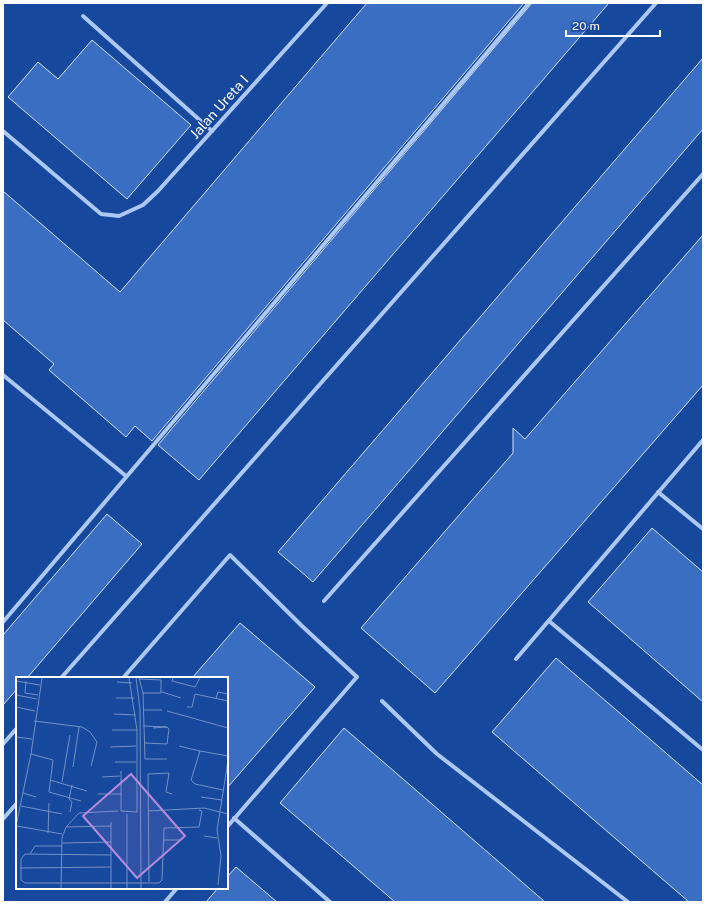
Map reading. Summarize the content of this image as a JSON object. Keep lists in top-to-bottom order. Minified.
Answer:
{"streets":{"street":["Jalan Ureta I"]},"scale_bar":"20 m"}
